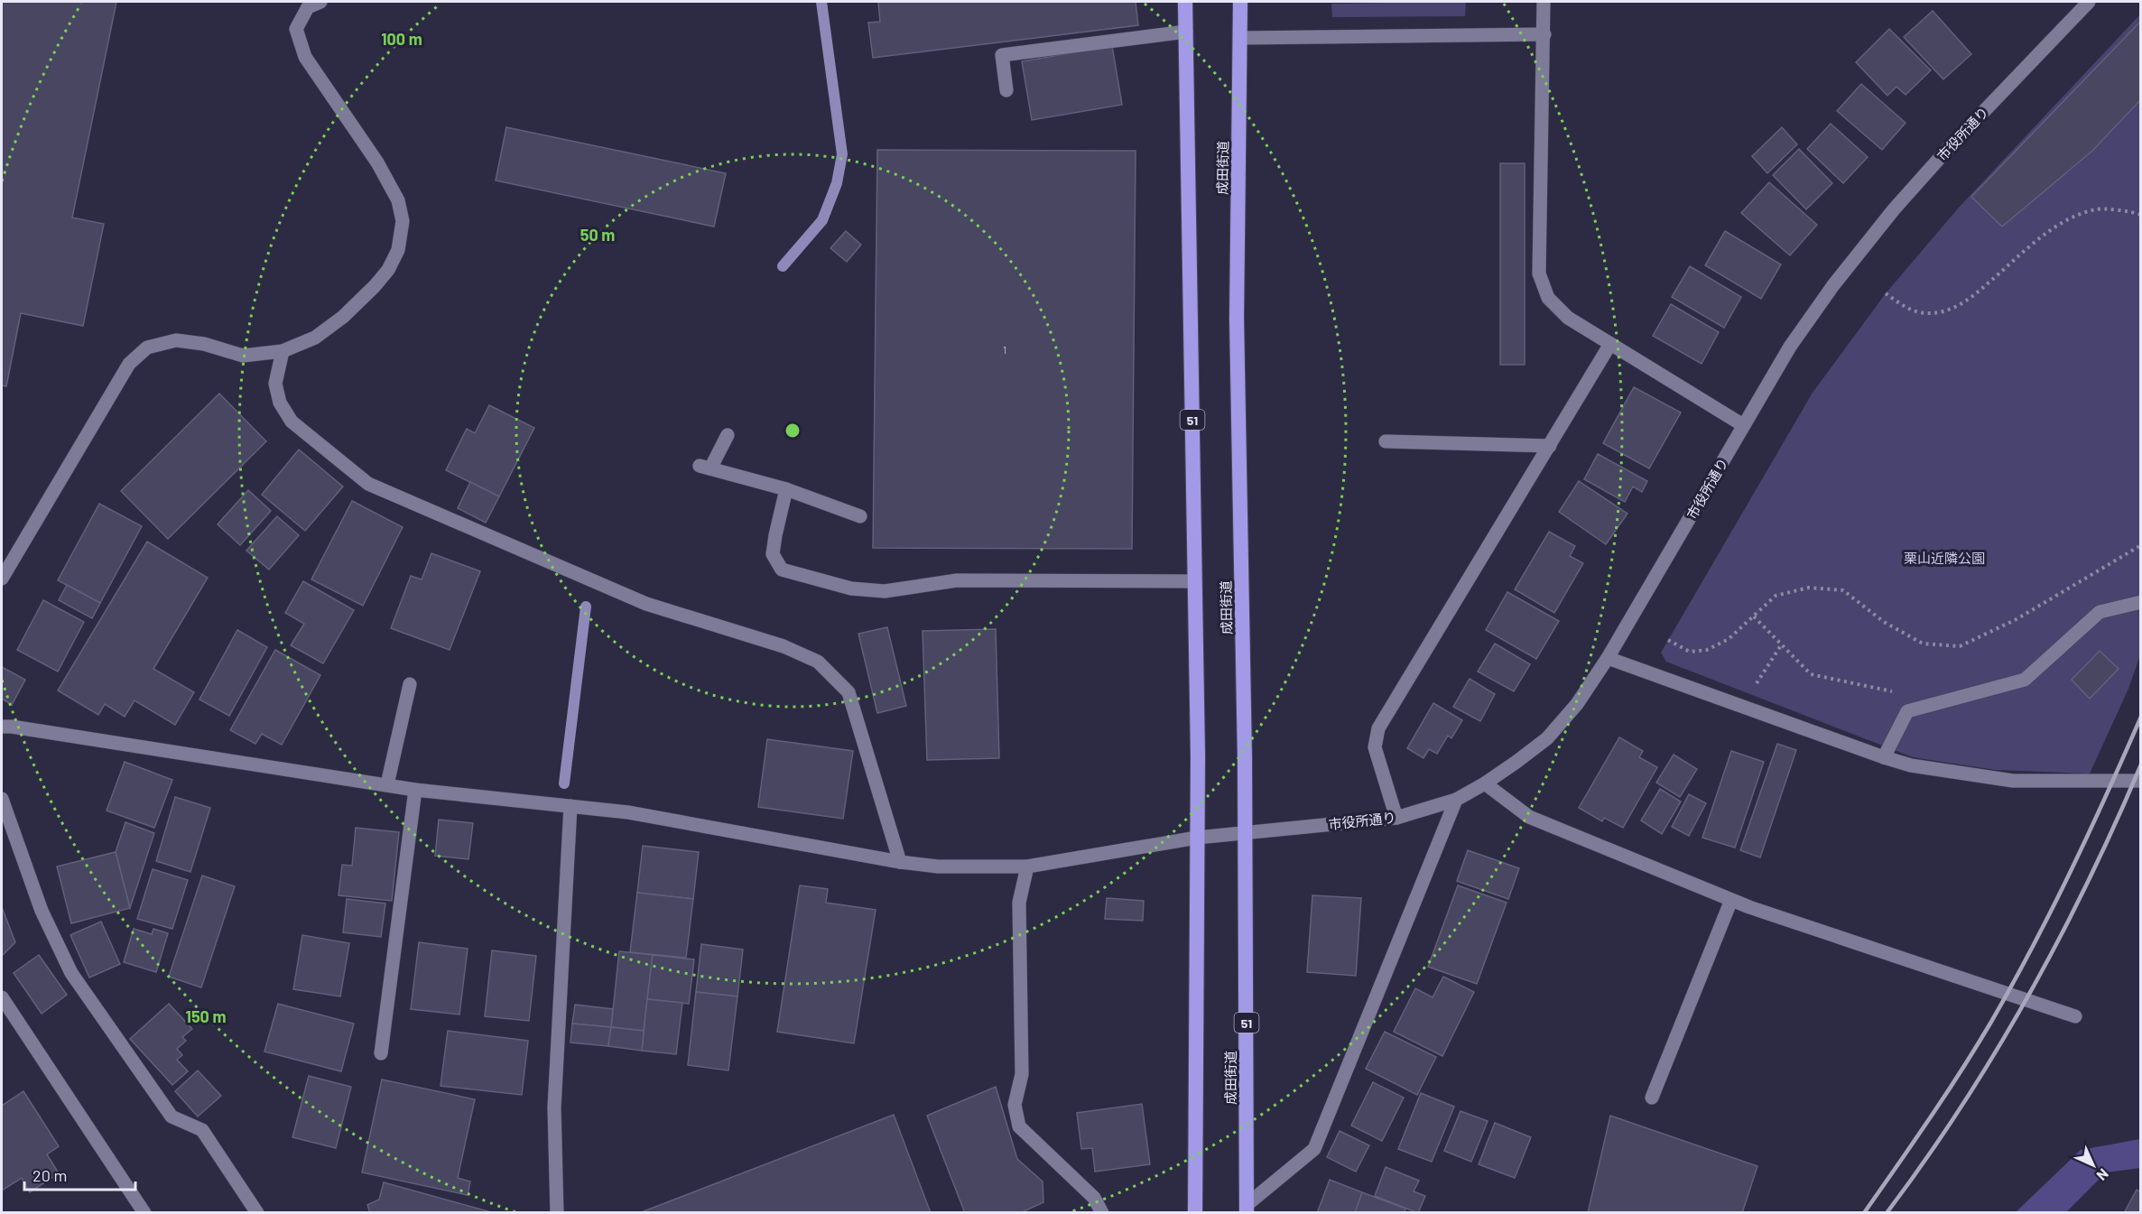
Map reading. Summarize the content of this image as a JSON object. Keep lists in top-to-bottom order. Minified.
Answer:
{"streets":{"highway":["成田街道","51"],"street":["市役所通り"]},"crossings":[["市役所通り","成田街道"],["市役所通り","51"]],"parks":["栗山近隣公園"],"house_numbers":["1"],"scale_bar":"20 m","north":"bottom right","rings":["100 m","50 m","150 m"]}
